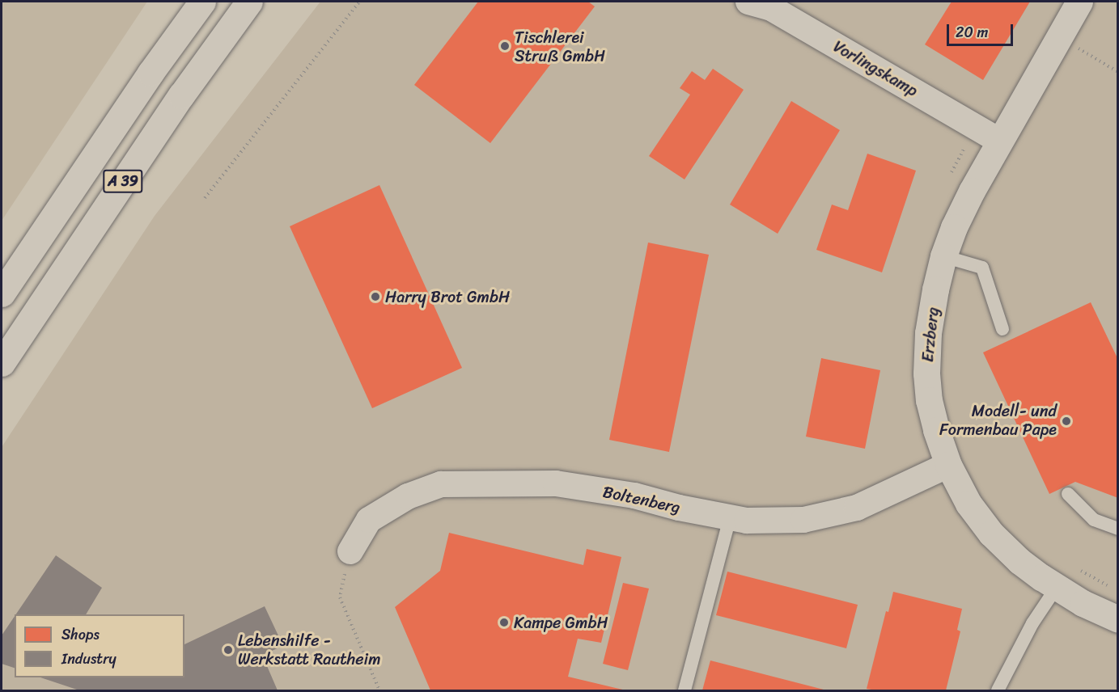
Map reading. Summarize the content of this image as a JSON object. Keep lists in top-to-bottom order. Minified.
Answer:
{"streets":{"main road":["A 39","Erzberg"],"street":["Vorlingskamp","Boltenberg"]},"crossings":[["Vorlingskamp","Erzberg"],["Erzberg","Boltenberg"]],"places":["Tischlerei Struß GmbH","Harry Brot GmbH","Modell- und Formenbau Pape","Kampe GmbH","Lebenshilfe - Werkstatt Rautheim"],"legend":["Shops","Industry"],"scale_bar":"20 m"}
